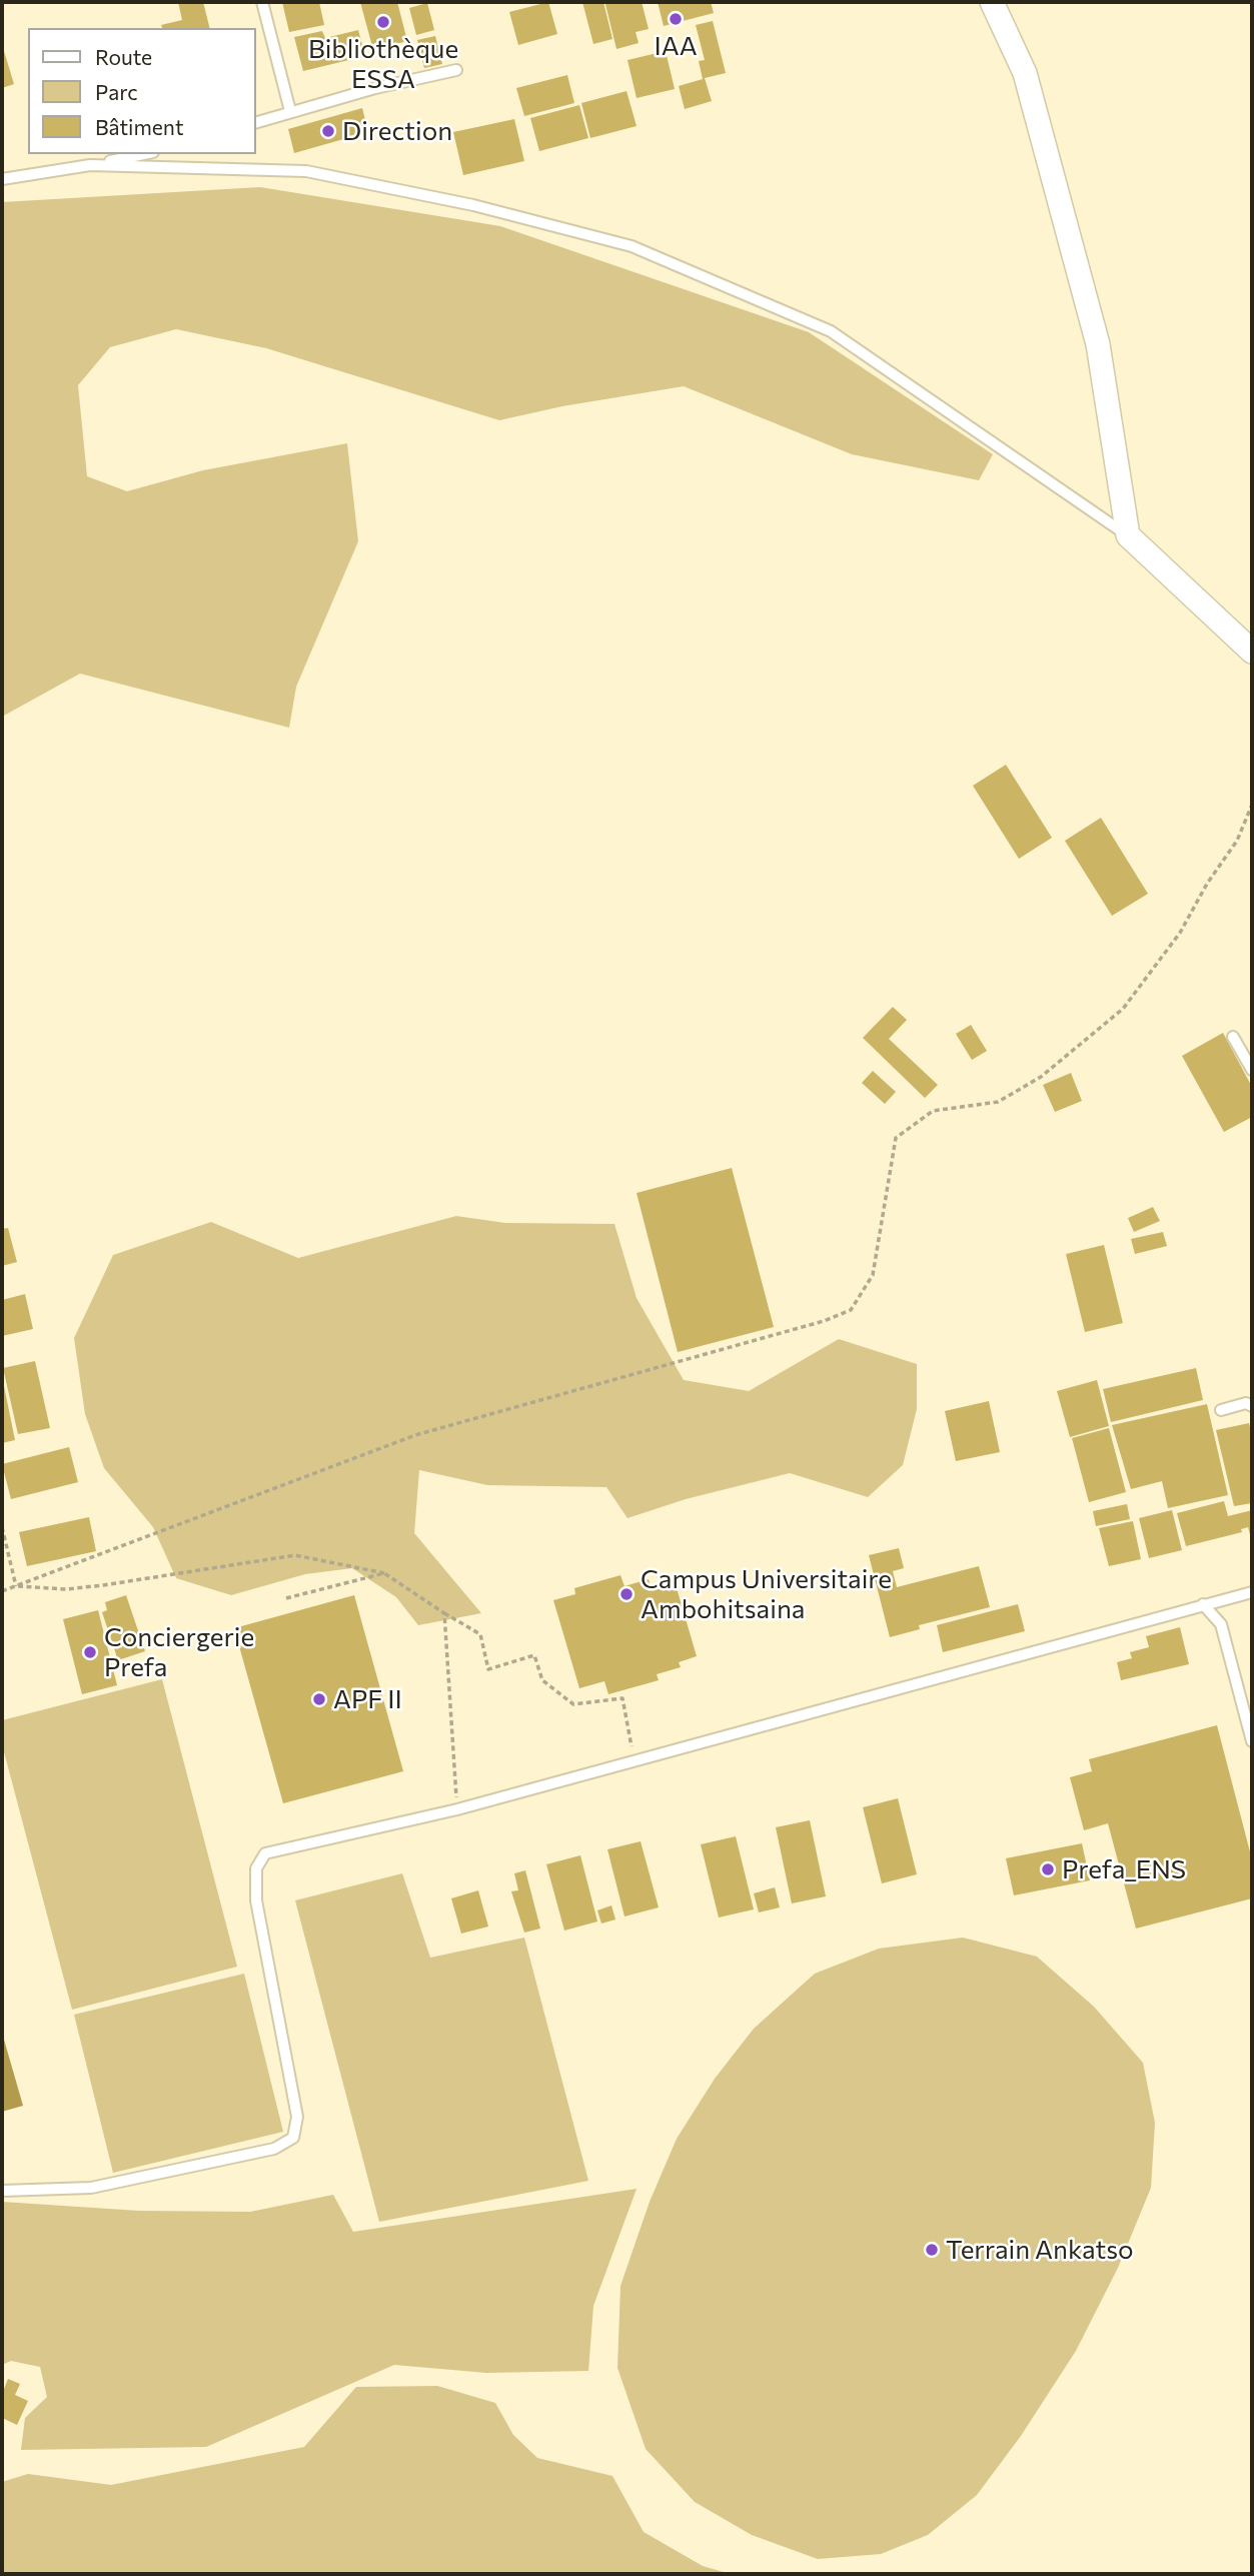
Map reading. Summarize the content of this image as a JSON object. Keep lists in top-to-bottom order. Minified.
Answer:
{"places":["IAA","Bibliothèque ESSA","Direction","Campus Universitaire Ambohitsaina","Conciergerie Prefa","APF II","Prefa_ENS","Terrain Ankatso"],"legend":["Route","Parc","Bâtiment"]}
